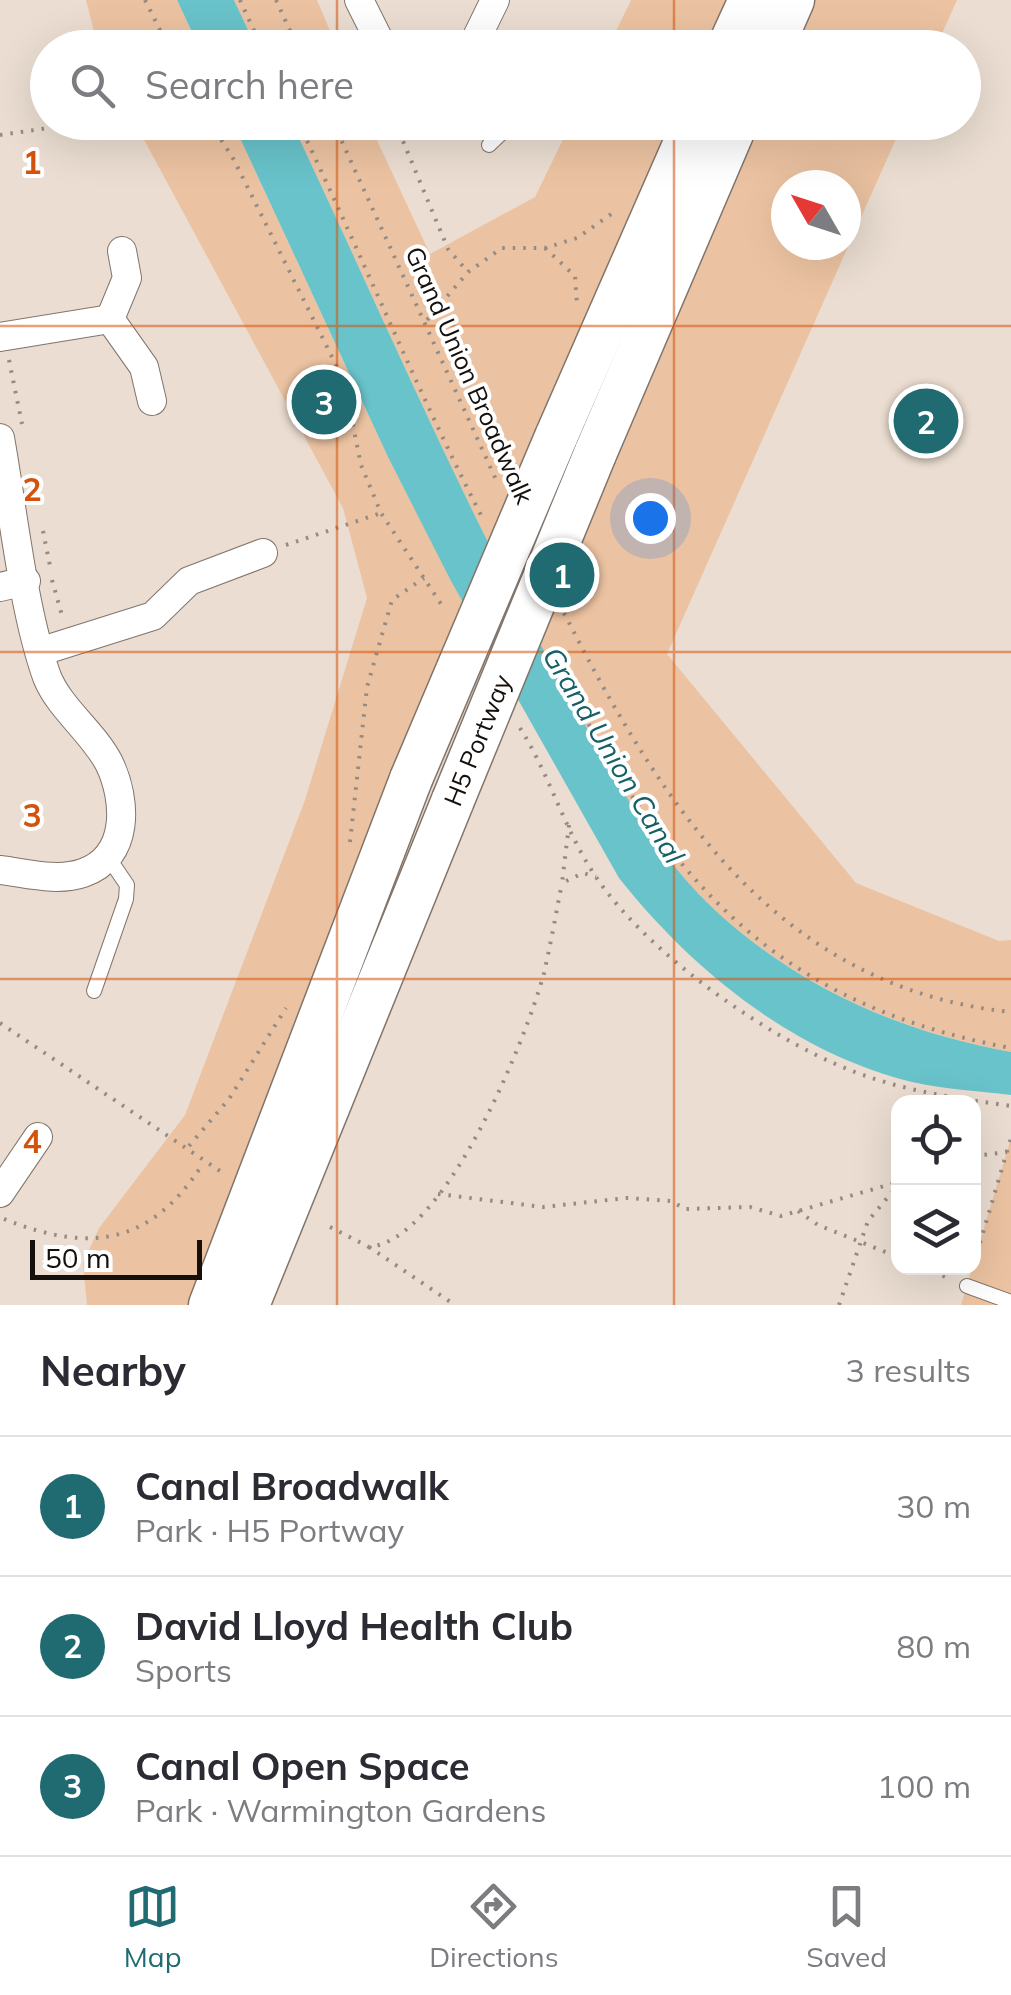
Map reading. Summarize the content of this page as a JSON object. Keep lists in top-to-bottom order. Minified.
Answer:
{"streets":{"main road":["H5 Portway"],"path":["Grand Union Broadwalk"]},"water":["Grand Union Canal"],"scale_bar":"50 m","north":"top left","page":{"search":"Search here","pins":["3","2","1"],"scale":"50 m","heading":["Nearby","3 results"],"list":[{"mark":"1","name":"Canal Broadwalk","note":"Park · H5 Portway","value":"30 m"},{"mark":"2","name":"David Lloyd Health Club","note":"Sports","value":"80 m"},{"mark":"3","name":"Canal Open Space","note":"Park · Warmington Gardens","value":"100 m"}],"nav":["Map","Directions","Saved"]},"grid":{"rows":["1","2","3","4"]}}
